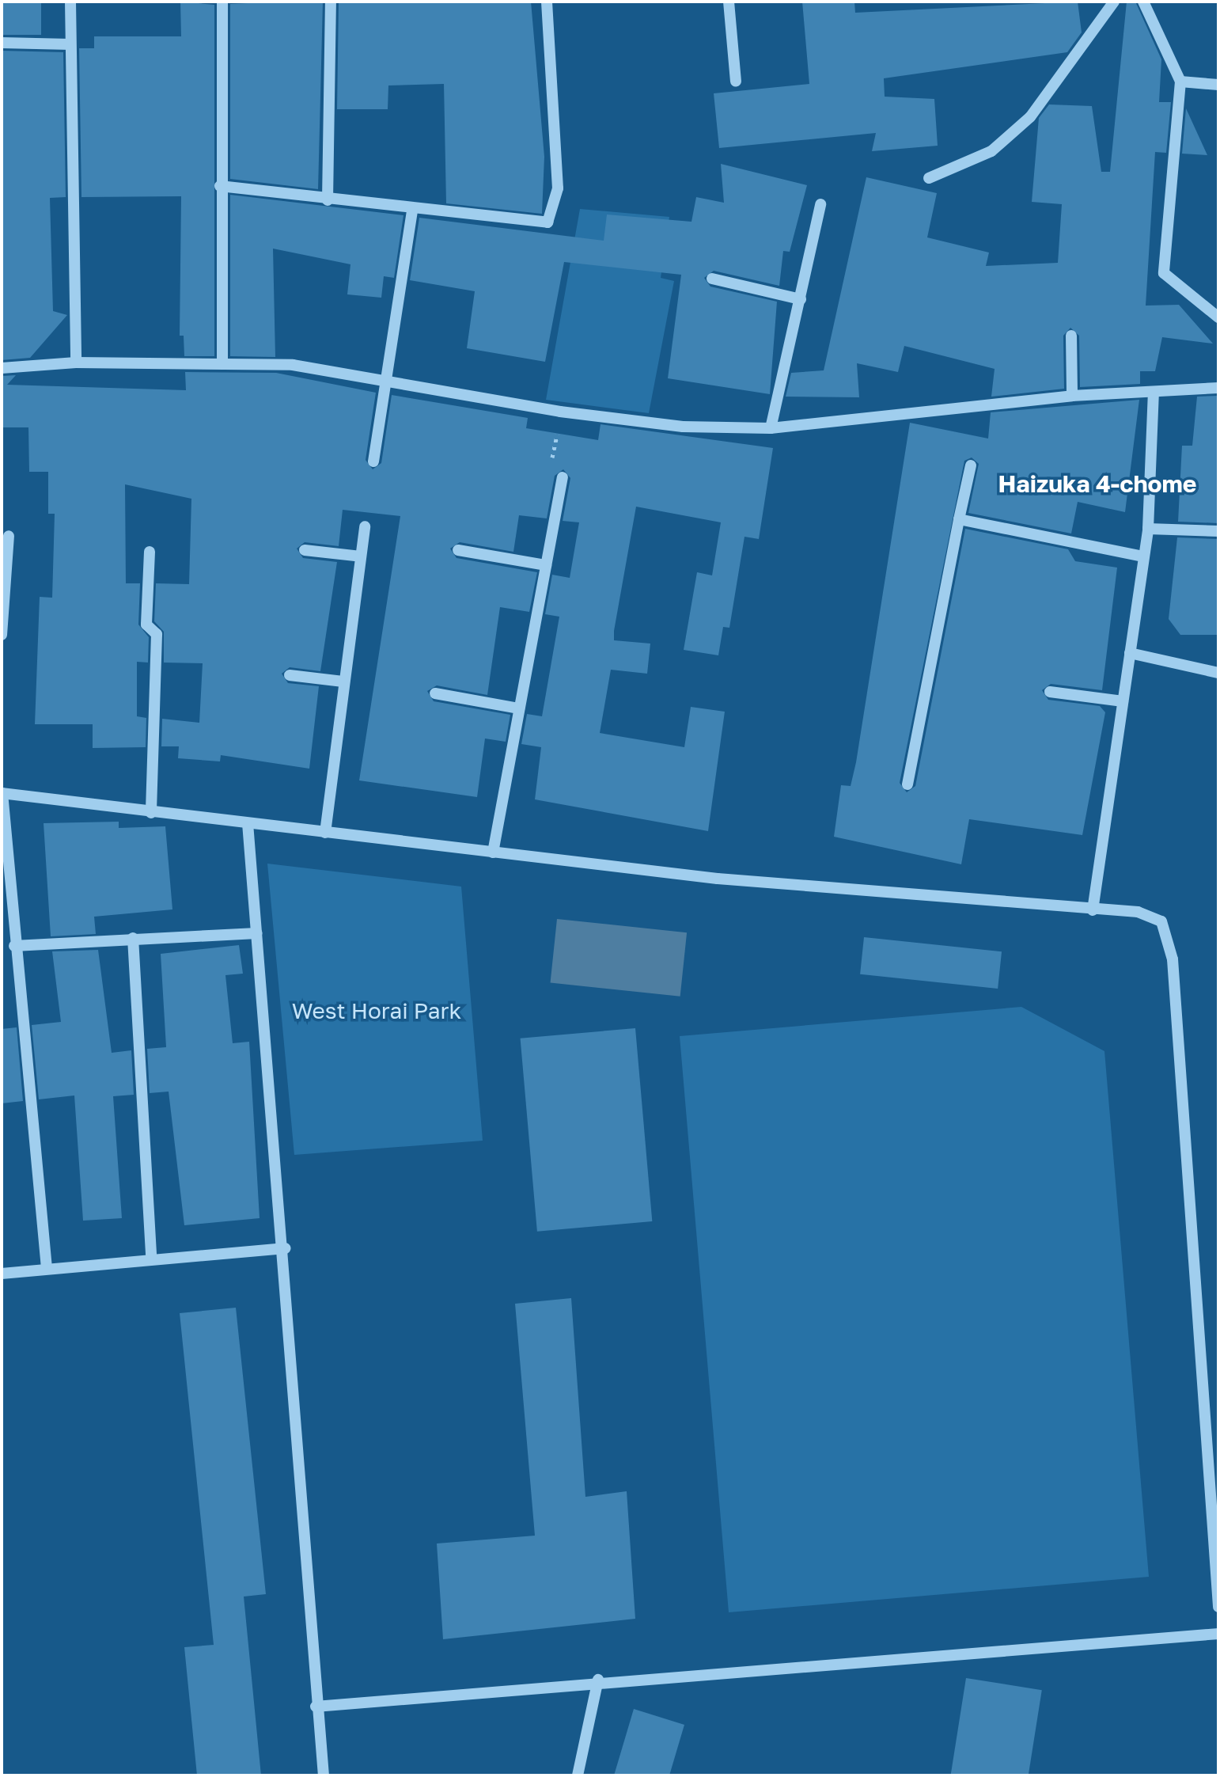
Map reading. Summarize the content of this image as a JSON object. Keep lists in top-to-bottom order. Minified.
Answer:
{"districts":["Haizuka 4-chome"],"parks":["West Horai Park"]}
